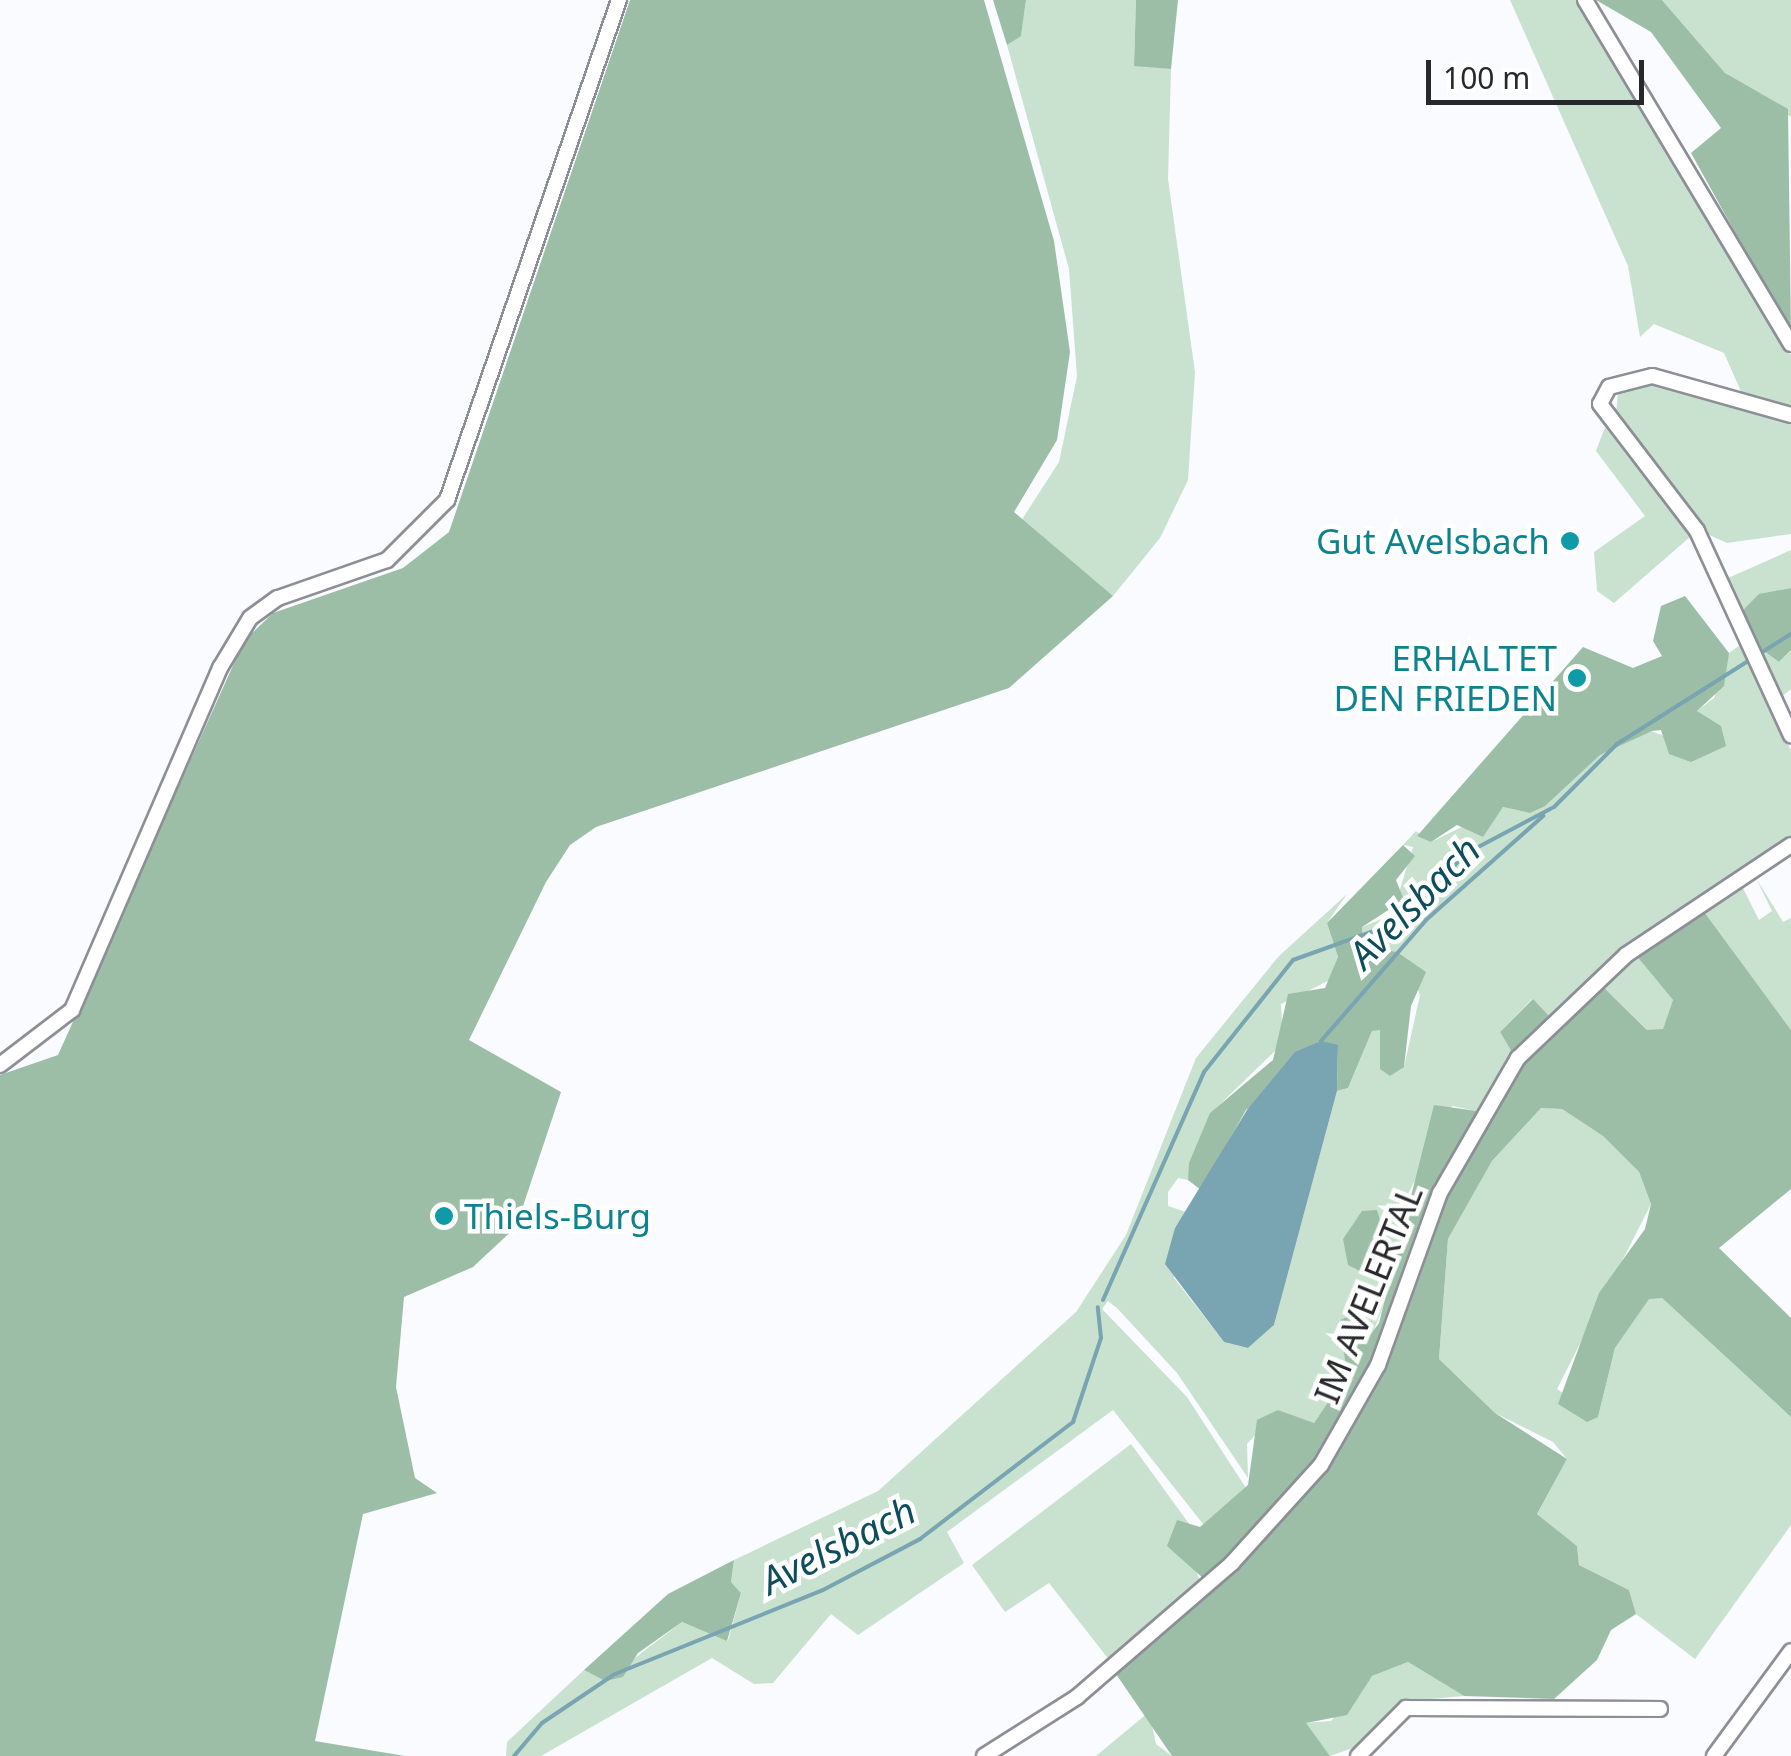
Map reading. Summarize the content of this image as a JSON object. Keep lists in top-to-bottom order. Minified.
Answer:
{"streets":{"street":["IM AVELERTAL"]},"water":["Avelsbach"],"places":["Gut Avelsbach","ERHALTET DEN FRIEDEN","Thiels-Burg"],"scale_bar":"100 m"}
